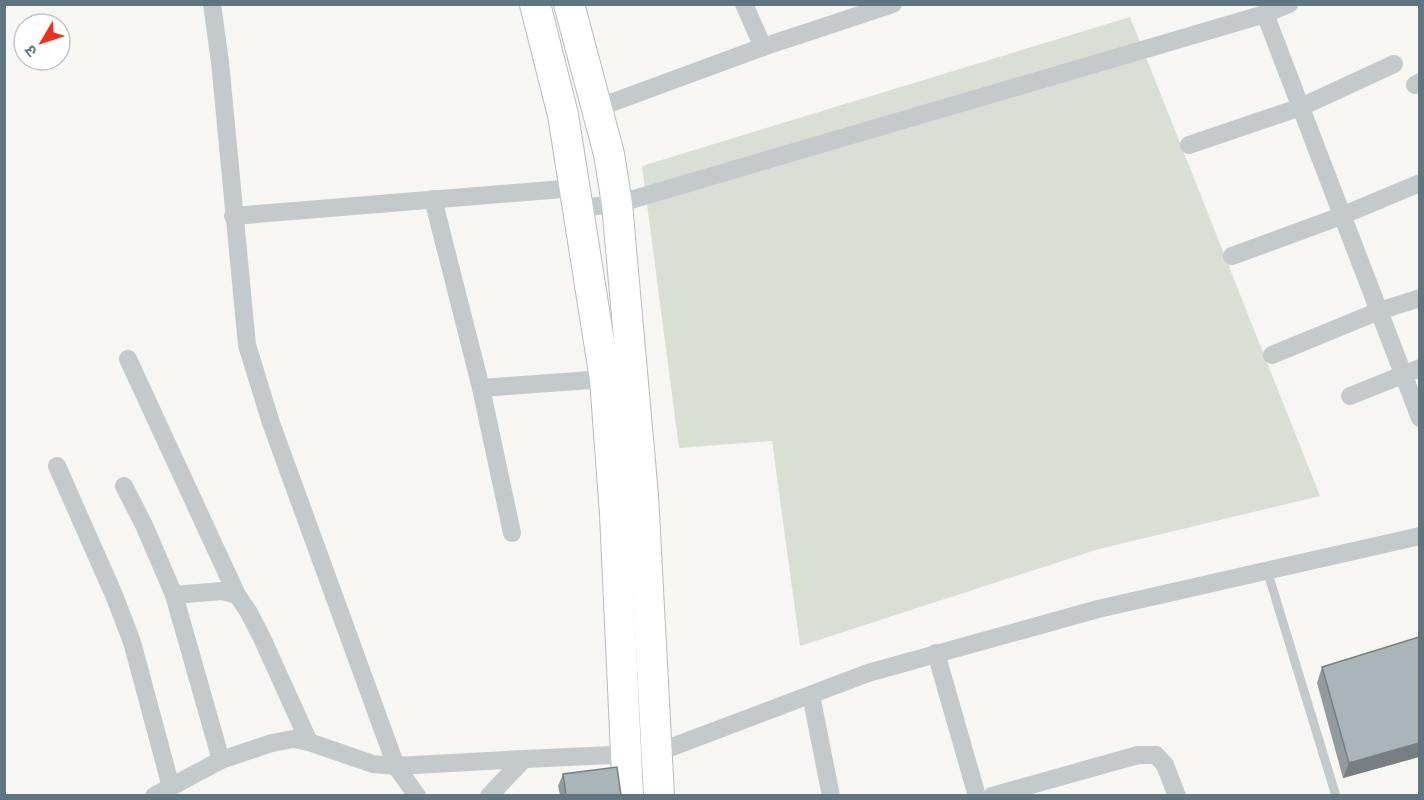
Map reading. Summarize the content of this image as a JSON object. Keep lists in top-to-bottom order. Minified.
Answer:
{"north":"bottom left"}
